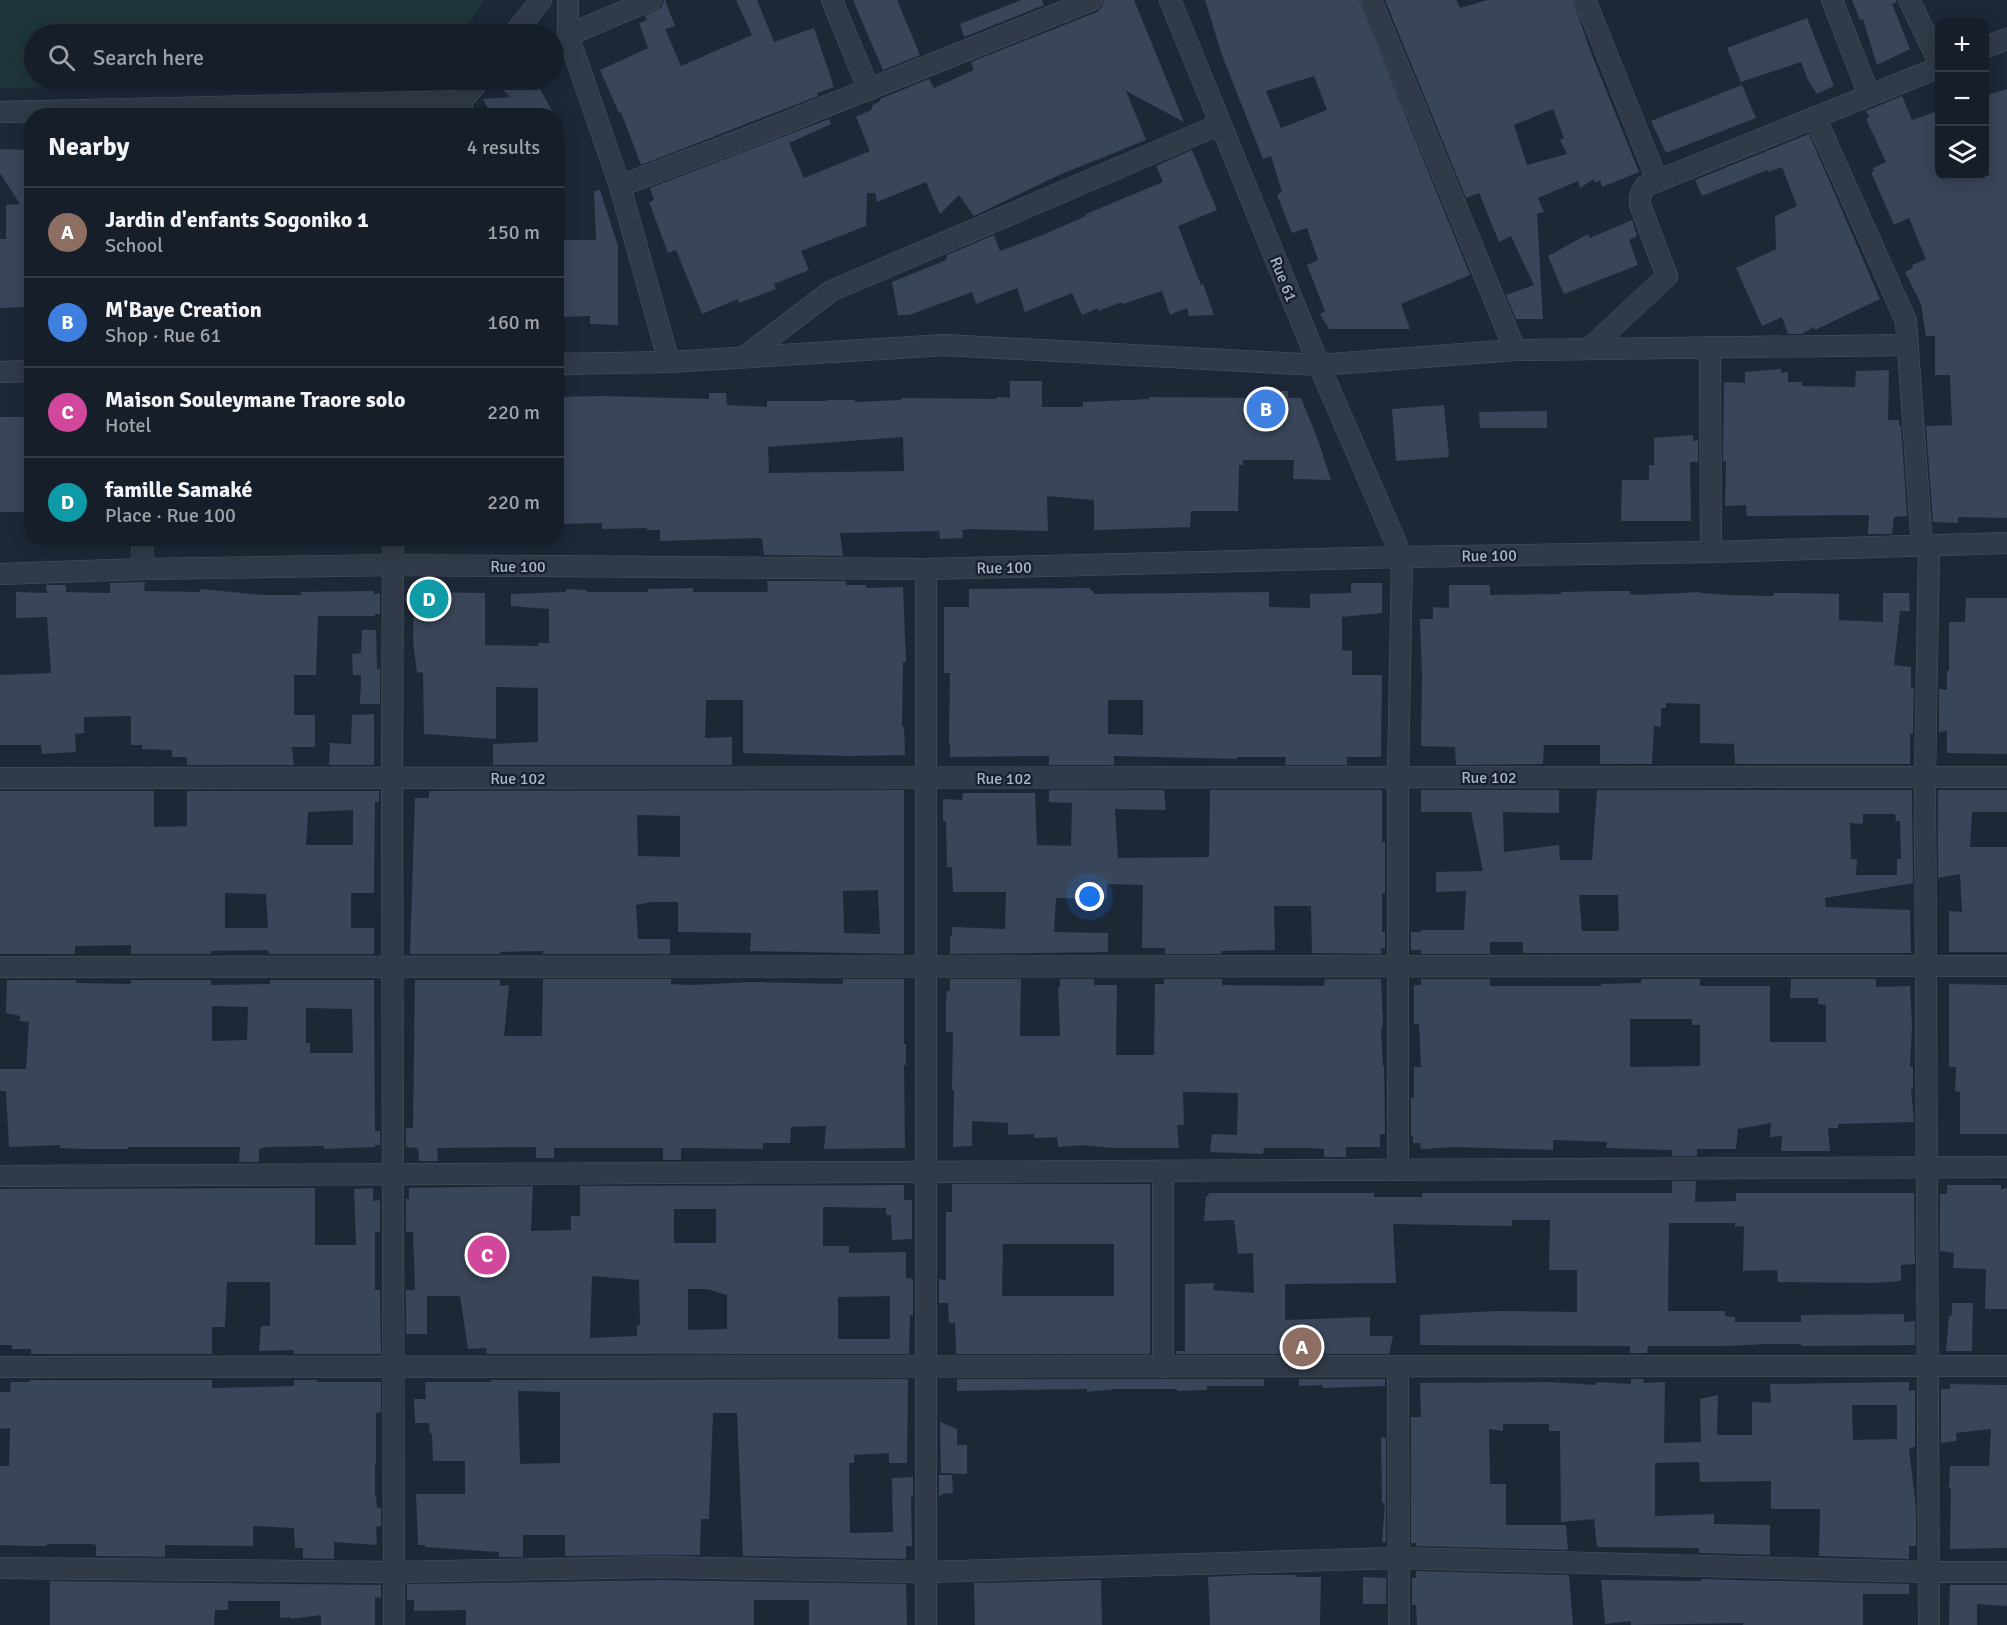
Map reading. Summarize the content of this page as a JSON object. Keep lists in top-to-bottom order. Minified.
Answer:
{"streets":{"street":["Rue 61","Rue 100","Rue 102"]},"crossings":[["Rue 61","Rue 100"]],"page":{"map_buttons":["+","−"],"search":"Search here","heading":["Nearby","4 results"],"list":[{"mark":"A","name":"Jardin d'enfants Sogoniko 1","note":"School","value":"150 m"},{"mark":"B","name":"M'Baye Creation","note":"Shop · Rue 61","value":"160 m"},{"mark":"C","name":"Maison Souleymane Traore solo","note":"Hotel","value":"220 m"},{"mark":"D","name":"famille Samaké","note":"Place · Rue 100","value":"220 m"}],"pins":["B","D","C","A"]}}
